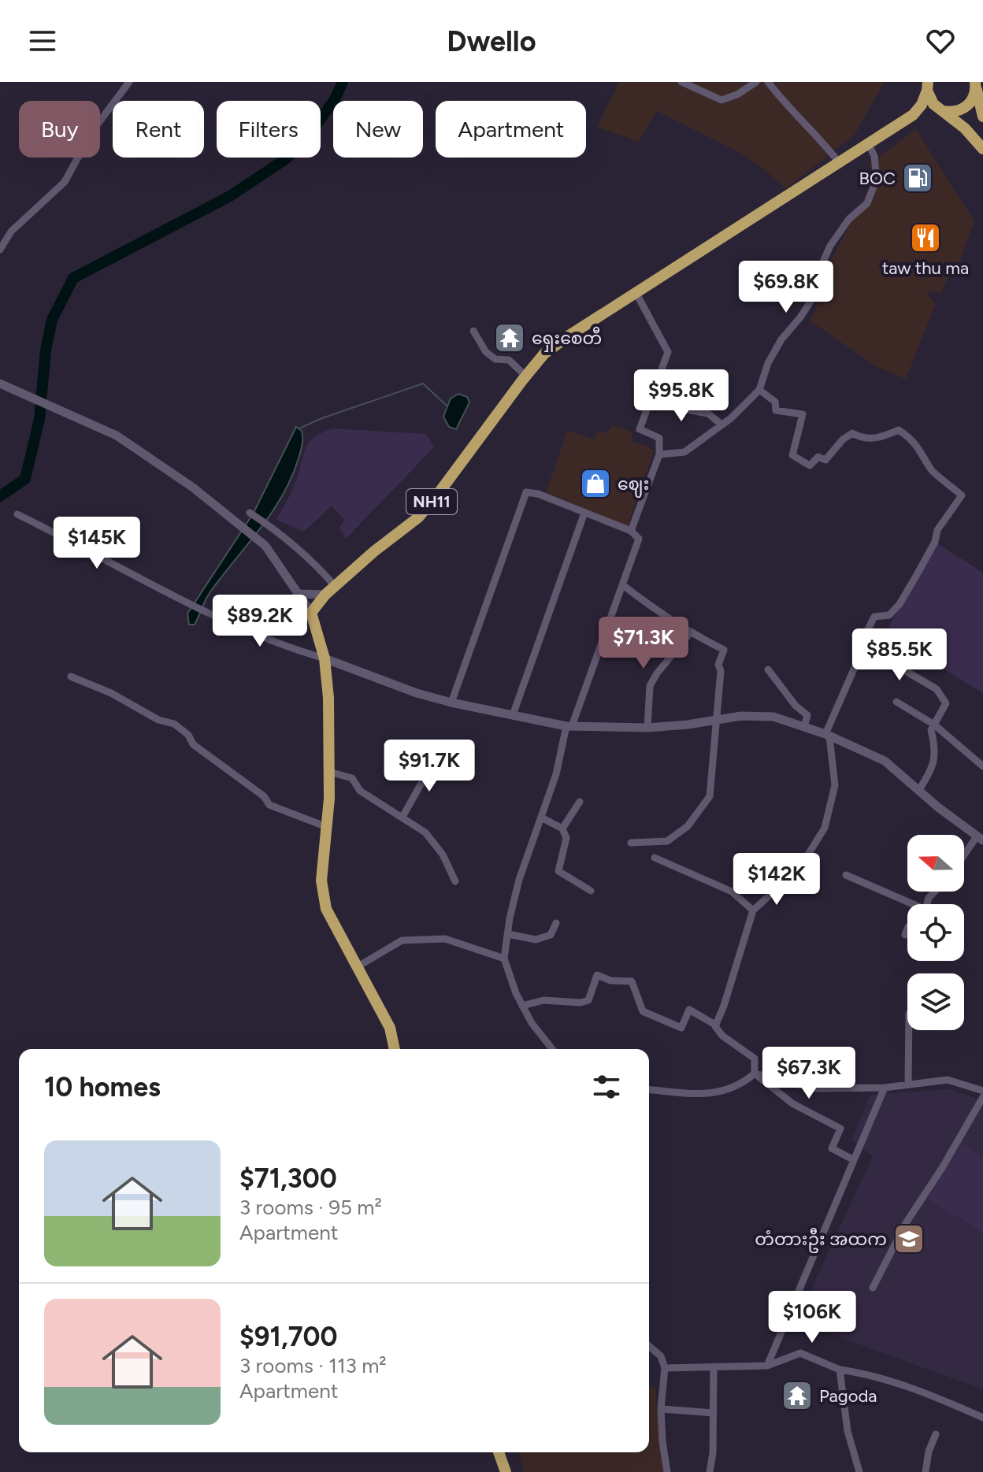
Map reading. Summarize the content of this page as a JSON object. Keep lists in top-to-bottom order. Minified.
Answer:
{"streets":{"highway":["NH11"]},"places":{"fuel station":["BOC"],"restaurant":["taw thu ma"],"temple":["ရှေးစေတီ","Pagoda"],"shop":["ဈေး"],"school or university":["တံတားဦး အထက"]},"north":"left","page":{"header":"Dwello","chip":["Buy","Rent","Filters","New","Apartment"],"price":["$69.8K","$95.8K","$145K","$89.2K","$71.3K","$85.5K","$91.7K","$142K","$67.3K","$106K"],"heading":"10 homes","list":[{"name":"$71,300","note":"3 rooms · 95 m² · Apartment"},{"name":"$91,700","note":"3 rooms · 113 m² · Apartment"}]}}
